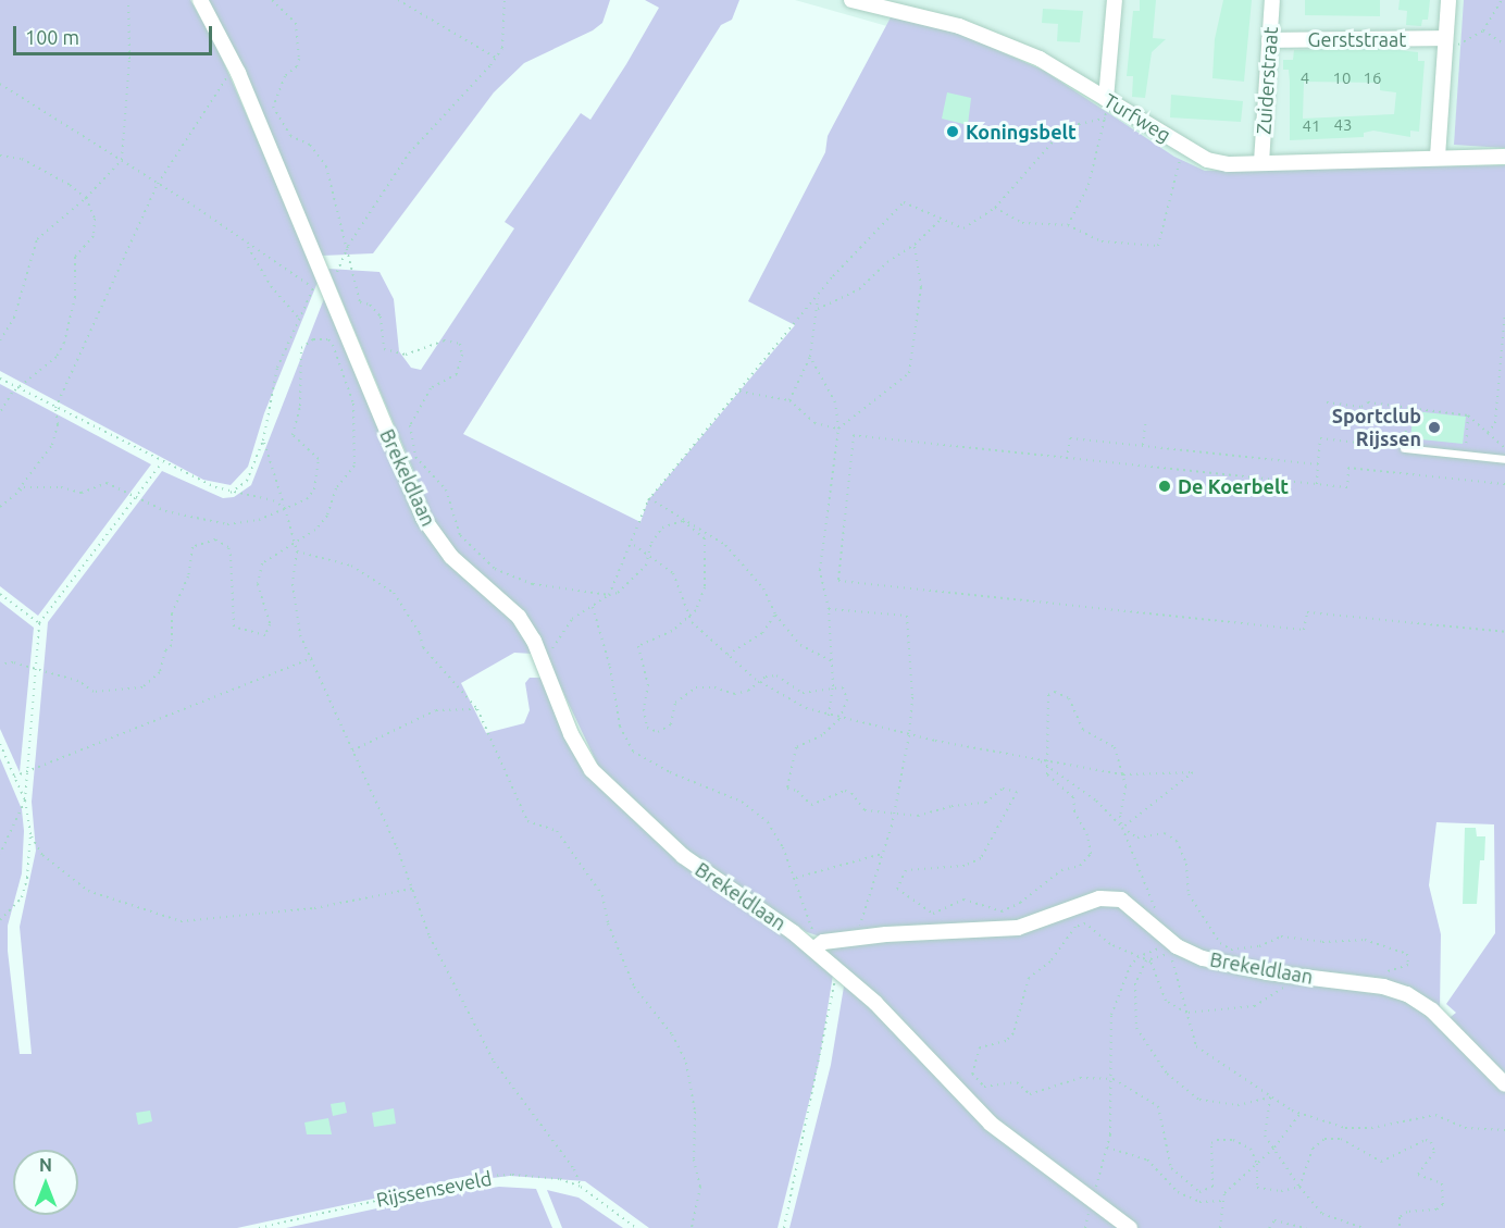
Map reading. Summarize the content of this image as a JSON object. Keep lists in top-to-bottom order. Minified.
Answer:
{"streets":{"street":["Gerststraat","Zuiderstraat","Turfweg","Brekeldlaan"],"path":["Rijssenseveld"]},"crossings":[["Gerststraat","Zuiderstraat"],["Zuiderstraat","Turfweg"]],"places":["Koningsbelt","Sportclub Rijssen","De Koerbelt"],"house_numbers":["4","10","16","43","41"],"scale_bar":"100 m","north":"top"}
